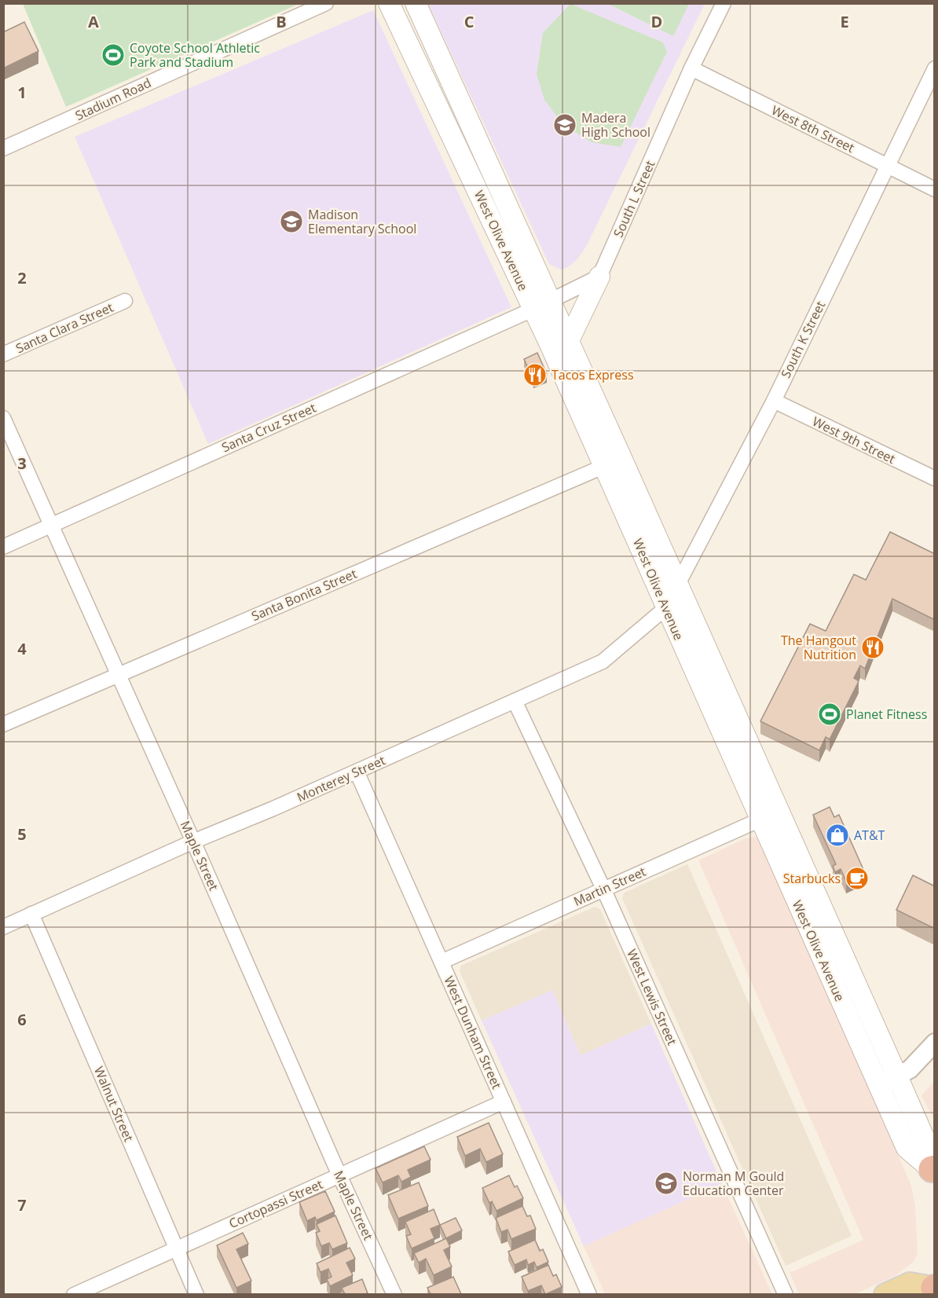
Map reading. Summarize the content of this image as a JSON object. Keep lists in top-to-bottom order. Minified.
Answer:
{"streets":{"main road":["West Olive Avenue"],"street":["Stadium Road","West 8th Street","South L Street","Santa Clara Street","South K Street","Santa Cruz Street","West 9th Street","Santa Bonita Street","Monterey Street","Maple Street","Martin Street","West Lewis Street","West Dunham Street","Walnut Street","Cortopassi Street"]},"crossings":[["West 8th Street","South L Street"],["West 8th Street","South K Street"],["West Olive Avenue","South K Street"],["West Olive Avenue","Santa Cruz Street"],["West Olive Avenue","Santa Bonita Street"],["West Olive Avenue","Monterey Street"],["West Olive Avenue","Martin Street"],["South K Street","West 9th Street"],["South K Street","Monterey Street"],["Santa Cruz Street","Maple Street"],["Santa Bonita Street","Maple Street"],["Monterey Street","Maple Street"],["Monterey Street","West Lewis Street"],["Monterey Street","West Dunham Street"],["Monterey Street","Walnut Street"],["Maple Street","Cortopassi Street"],["Martin Street","West Lewis Street"],["Martin Street","West Dunham Street"],["West Dunham Street","Cortopassi Street"],["Walnut Street","Cortopassi Street"]],"places":{"sports":["Coyote School Athletic Park and Stadium","Planet Fitness"],"school or university":["Madera High School","Madison Elementary School","Norman M Gould Education Center"],"restaurant":["Tacos Express","The Hangout Nutrition"],"shop":["AT&T"],"cafe":["Starbucks"]},"grid":{"columns":["A","B","C","D","E"],"rows":["1","2","3","4","5","6","7"]}}
